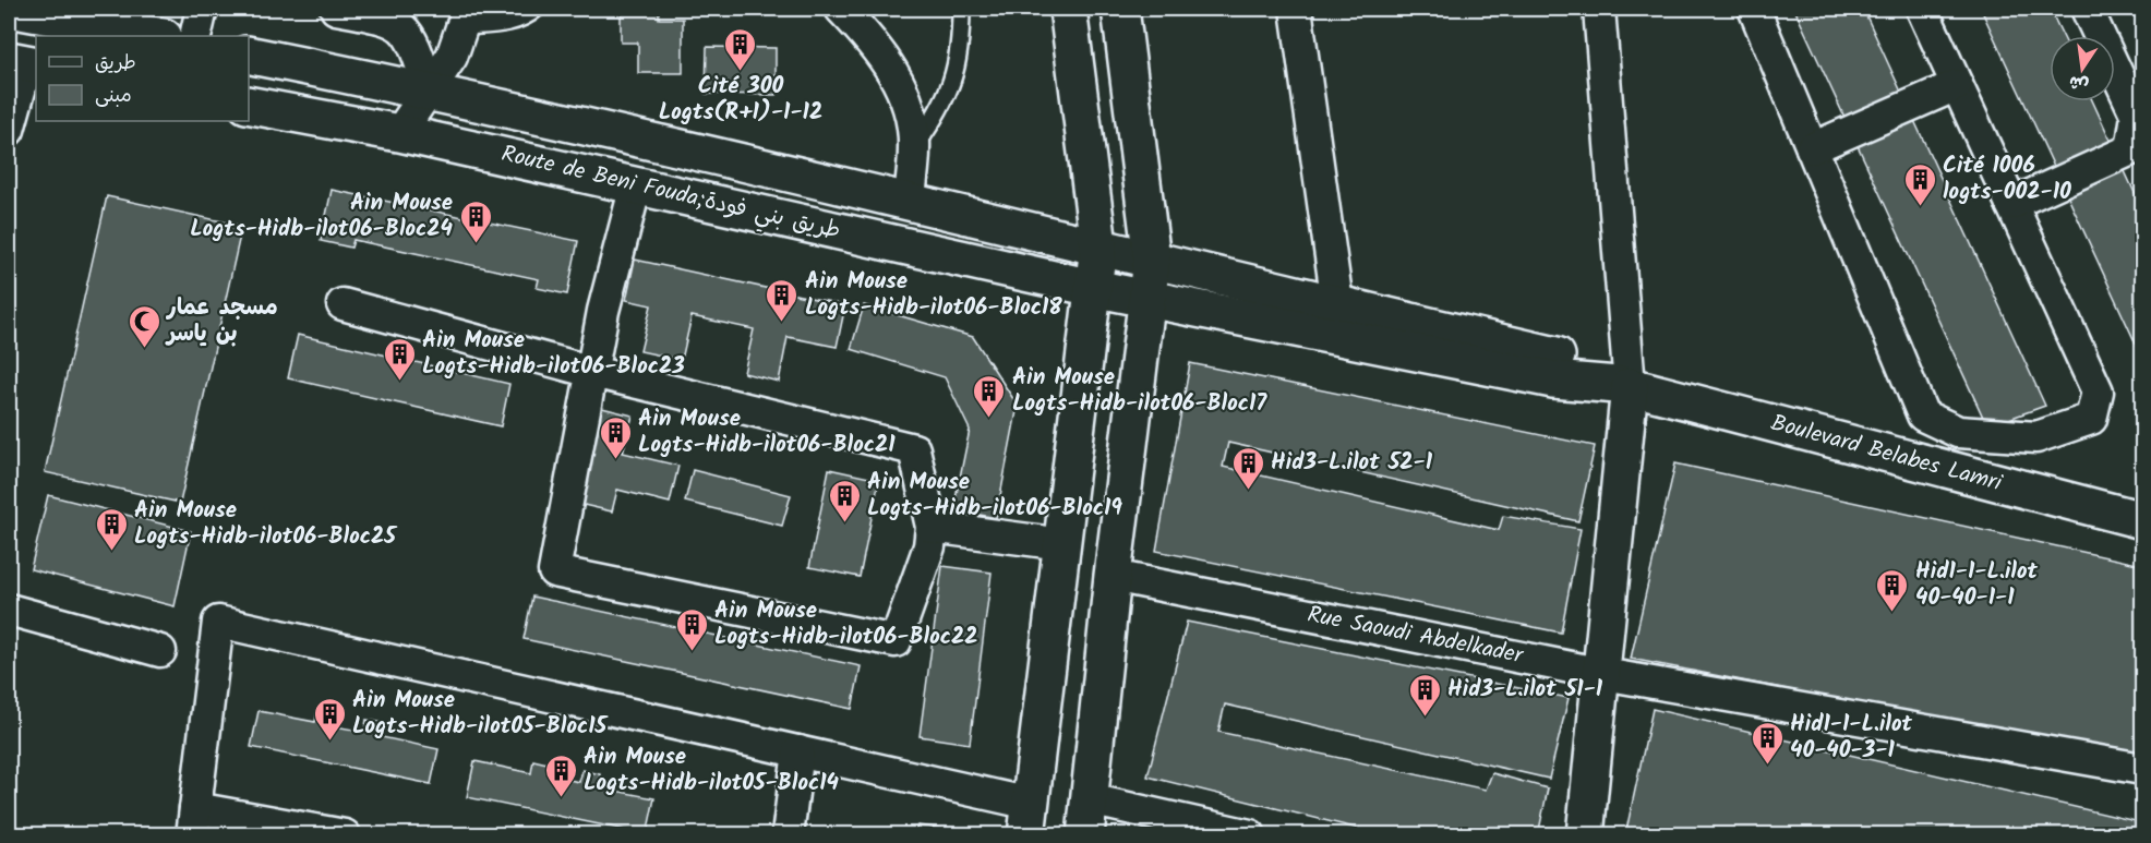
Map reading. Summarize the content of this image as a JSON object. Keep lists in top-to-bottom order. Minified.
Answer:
{"streets":{"main road":["Route de Beni Fouda;طريق بني فودة","Boulevard Belabes Lamri"],"street":["Rue Saoudi Abdelkader"]},"crossings":[["Route de Beni Fouda;طريق بني فودة","Boulevard Belabes Lamri"]],"places":{"building":["Cité 300 Logts(R+1)-1-12","Cité 1006 logts-002-10","Ain Mouse Logts-Hidb-ilot06-Bloc24","Ain Mouse Logts-Hidb-ilot06-Bloc18","Ain Mouse Logts-Hidb-ilot06-Bloc23","Ain Mouse Logts-Hidb-ilot06-Bloc17","Ain Mouse Logts-Hidb-ilot06-Bloc21","Hid3-L.ilot 52-1","Ain Mouse Logts-Hidb-ilot06-Bloc19","Ain Mouse Logts-Hidb-ilot06-Bloc25","Hid1-1-L.ilot 40-40-1-1","Ain Mouse Logts-Hidb-ilot06-Bloc22","Hid3-L.ilot 51-1","Ain Mouse Logts-Hidb-ilot05-Bloc15","Hid1-1-L.ilot 40-40-3-1","Ain Mouse Logts-Hidb-ilot05-Bloc14"],"mosque":["مسجد عمار بن ياسر"]},"legend":["طريق","مبنى"],"north":"bottom"}
